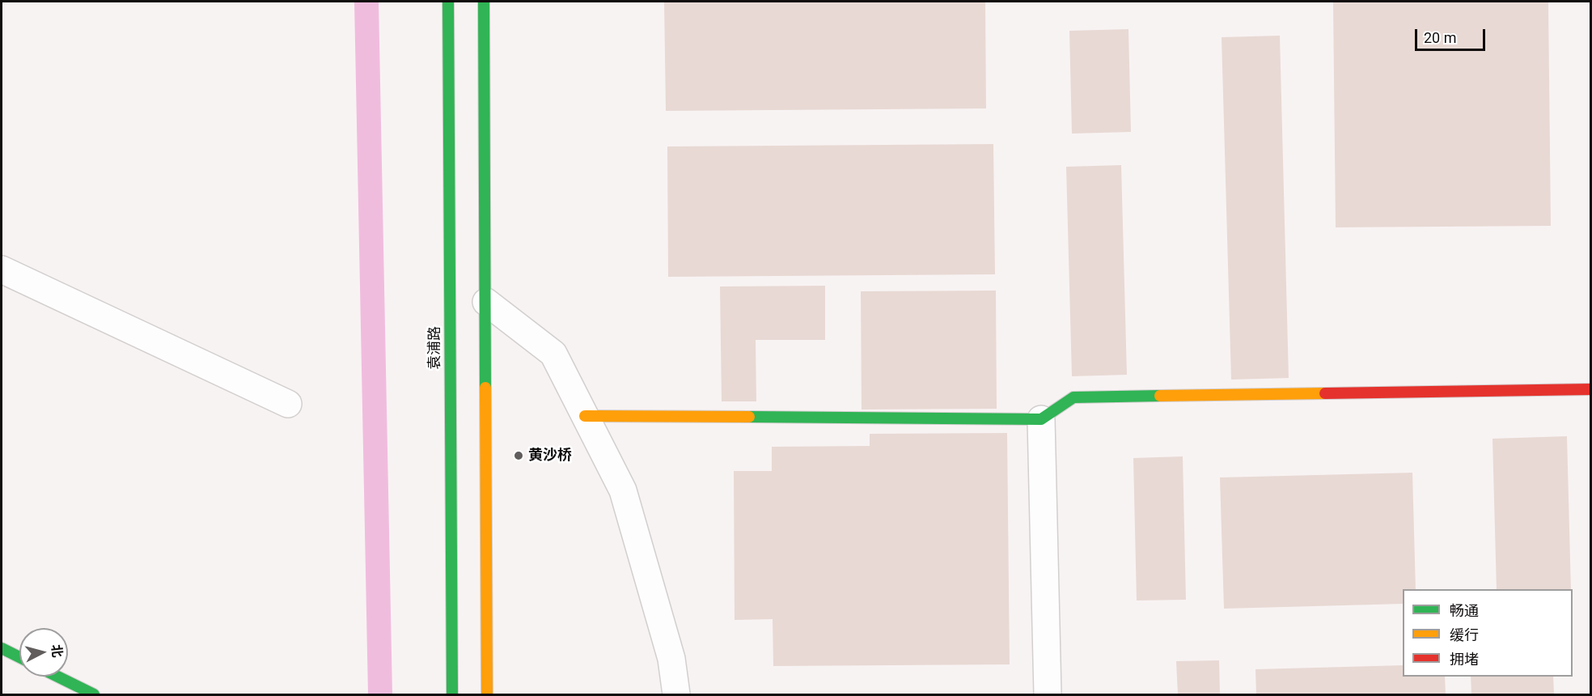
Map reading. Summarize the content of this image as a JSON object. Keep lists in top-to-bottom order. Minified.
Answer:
{"streets":{"main road":["袁浦路"]},"places":["黄沙桥"],"legend":["畅通","缓行","拥堵"],"scale_bar":"20 m","north":"right"}
